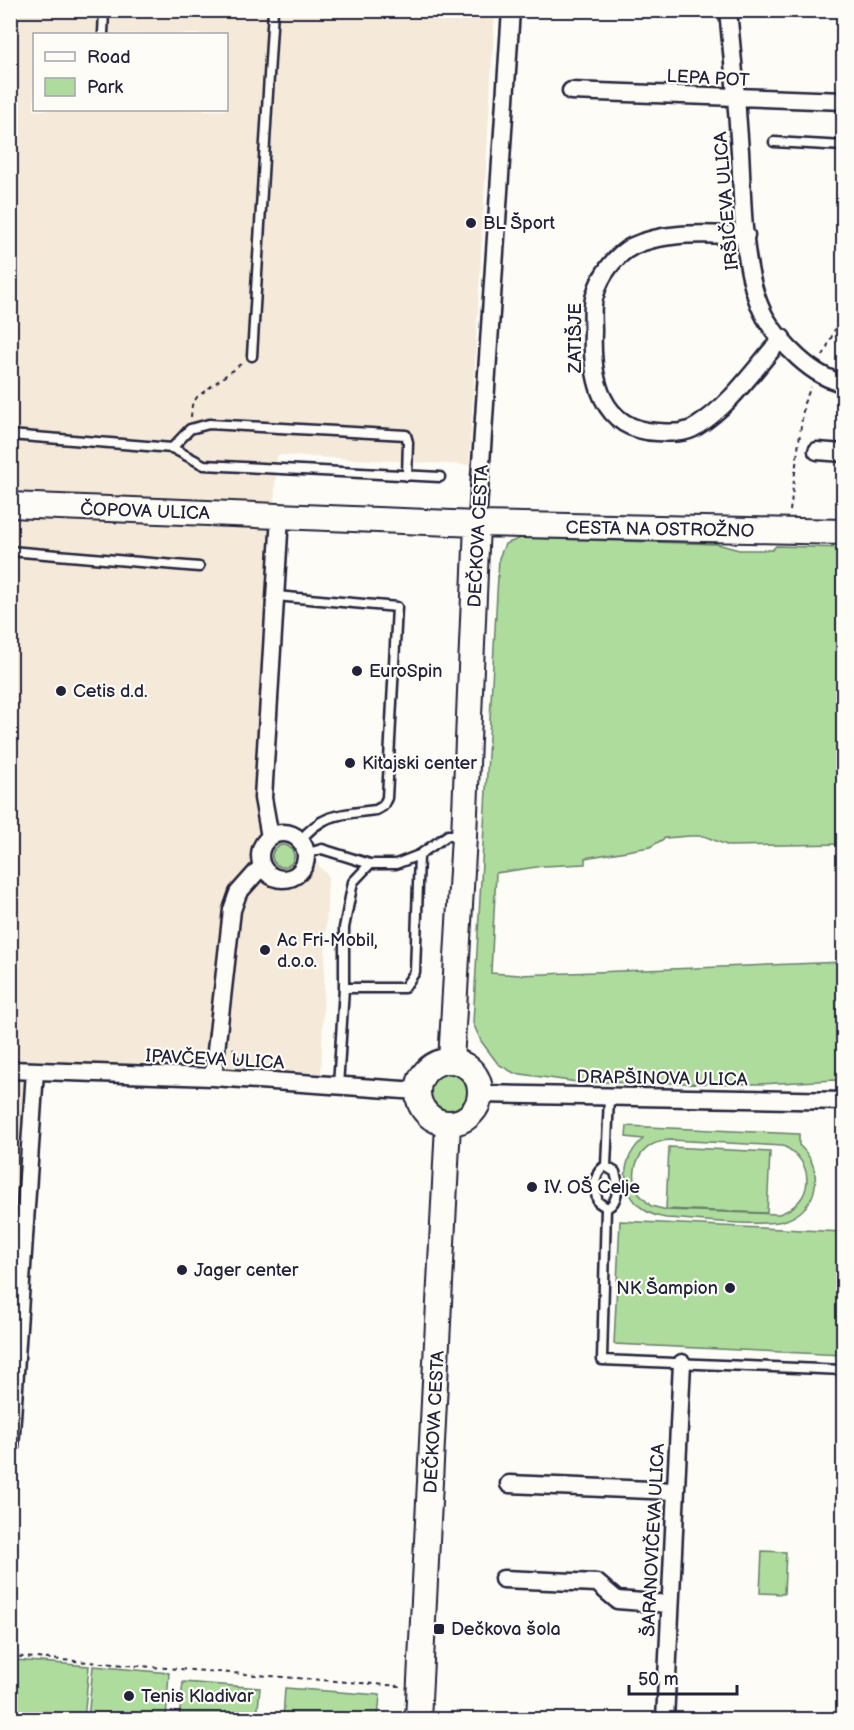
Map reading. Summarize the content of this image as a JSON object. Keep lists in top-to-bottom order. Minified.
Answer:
{"streets":{"street":["LEPA POT","IRŠIČEVA ULICA","ZATIŠJE","ČOPOVA ULICA","CESTA NA OSTROŽNO","DEČKOVA CESTA","IPAVČEVA ULICA","DRAPŠINOVA ULICA","ŠARANOVIČEVA ULICA"]},"crossings":[["LEPA POT","IRŠIČEVA ULICA"],["IRŠIČEVA ULICA","ZATIŠJE"],["ČOPOVA ULICA","CESTA NA OSTROŽNO"],["ČOPOVA ULICA","DEČKOVA CESTA"],["CESTA NA OSTROŽNO","DEČKOVA CESTA"],["DEČKOVA CESTA","IPAVČEVA ULICA"],["DEČKOVA CESTA","DRAPŠINOVA ULICA"],["IPAVČEVA ULICA","DRAPŠINOVA ULICA"]],"places":{"other":["BL Šport","EuroSpin","Cetis d.d.","Kitajski center","Ac Fri-Mobil, d.o.o.","IV. OŠ Celje","Jager center","NK Šampion","Tenis Kladivar"],"transit":["Dečkova šola"]},"legend":["Road","Park"],"scale_bar":"50 m"}
